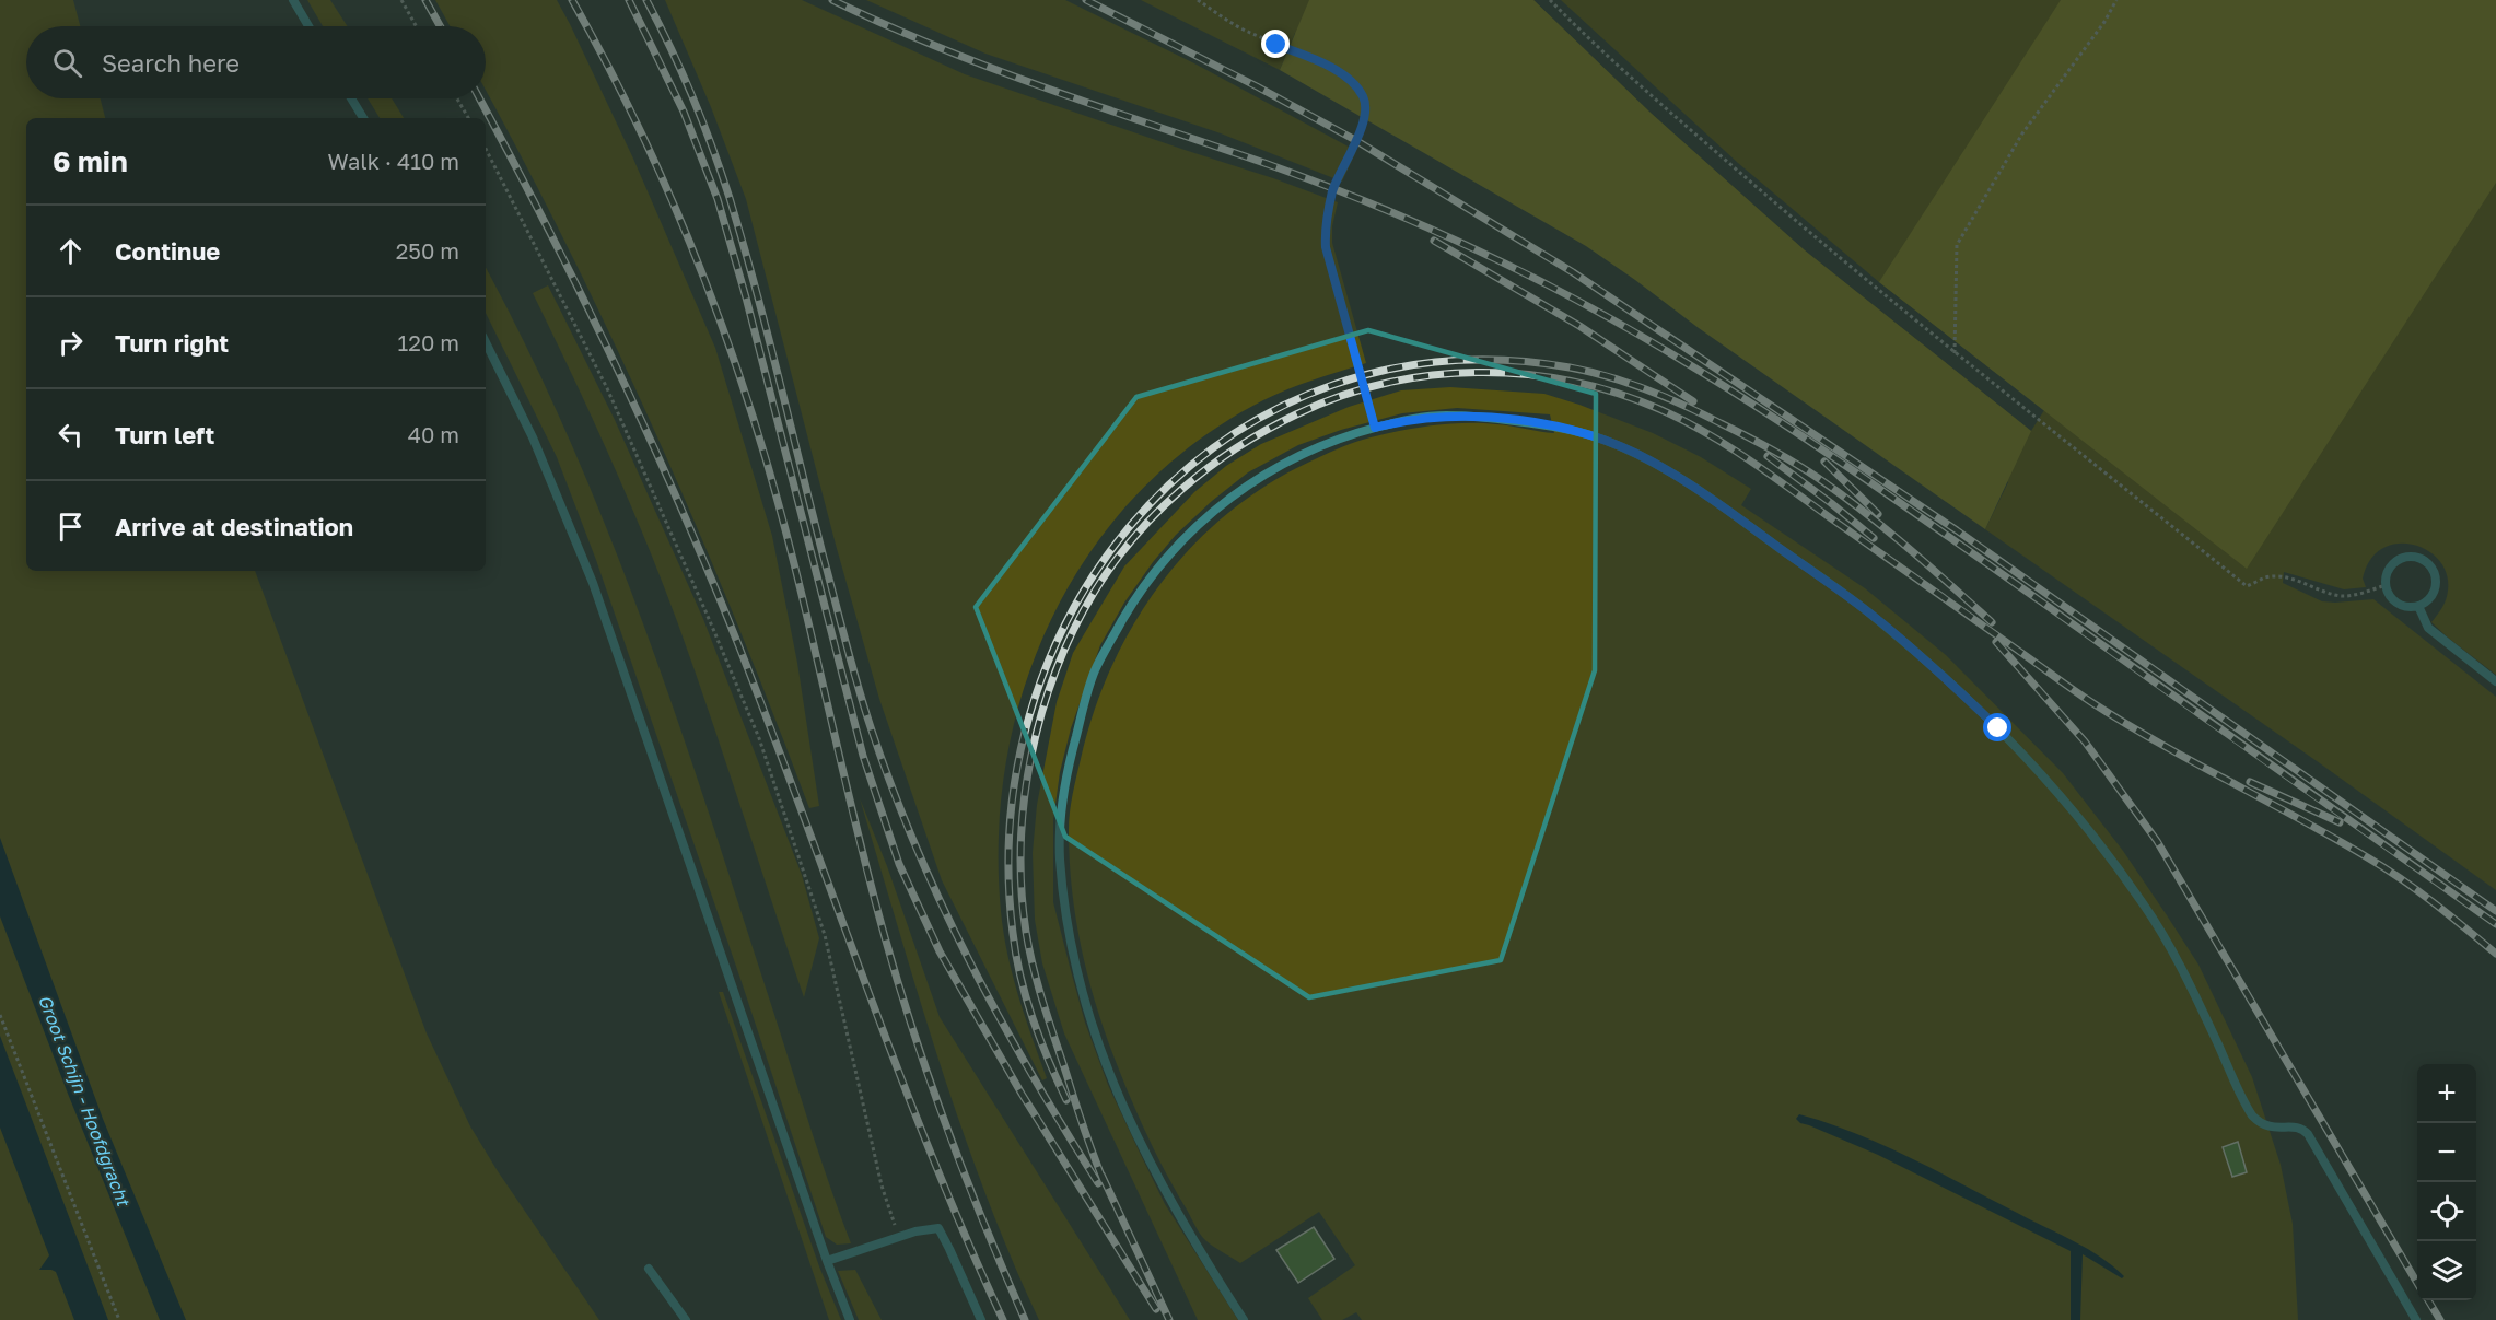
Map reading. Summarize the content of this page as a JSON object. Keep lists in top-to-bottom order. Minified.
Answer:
{"water":["Groot Schijn - Hoofdgracht"],"page":{"search":"Search here","heading":["6 min","Walk · 410 m"],"list":[["Continue","250 m"],["Turn right","120 m"],["Turn left","40 m"],"Arrive at destination"],"map_buttons":["+","−"]}}
